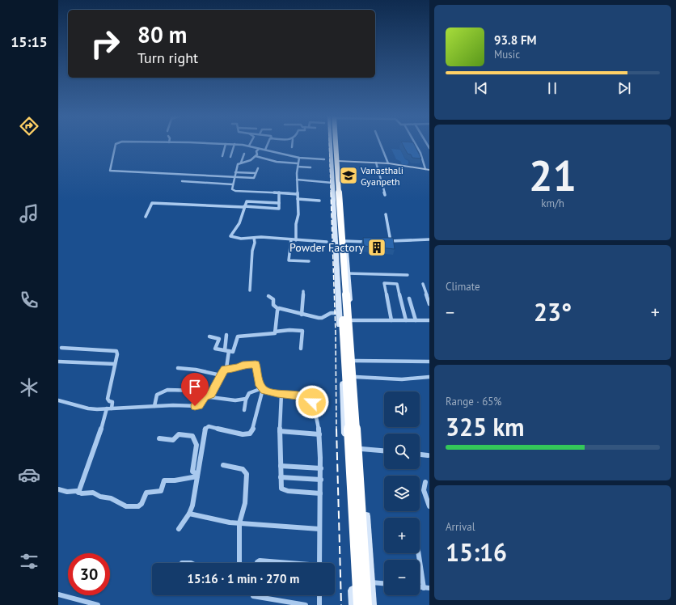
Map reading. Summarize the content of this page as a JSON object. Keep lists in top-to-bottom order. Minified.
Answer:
{"places":{"school or university":["Vanasthali Gyanpeth"],"building":["Powder Factory"]},"page":{"tabs":"15:15","turn":["80 m","Turn right"],"song":["93.8 FM","Music"],"tile":[["21","km/h"],"Climate",["Range · 65%","325 km"],["Arrival","15:16"]],"heat":["−","23°","+"],"map_buttons":["+","−"],"limit":"30","trip":"15:16 · 1 min · 270 m"}}
